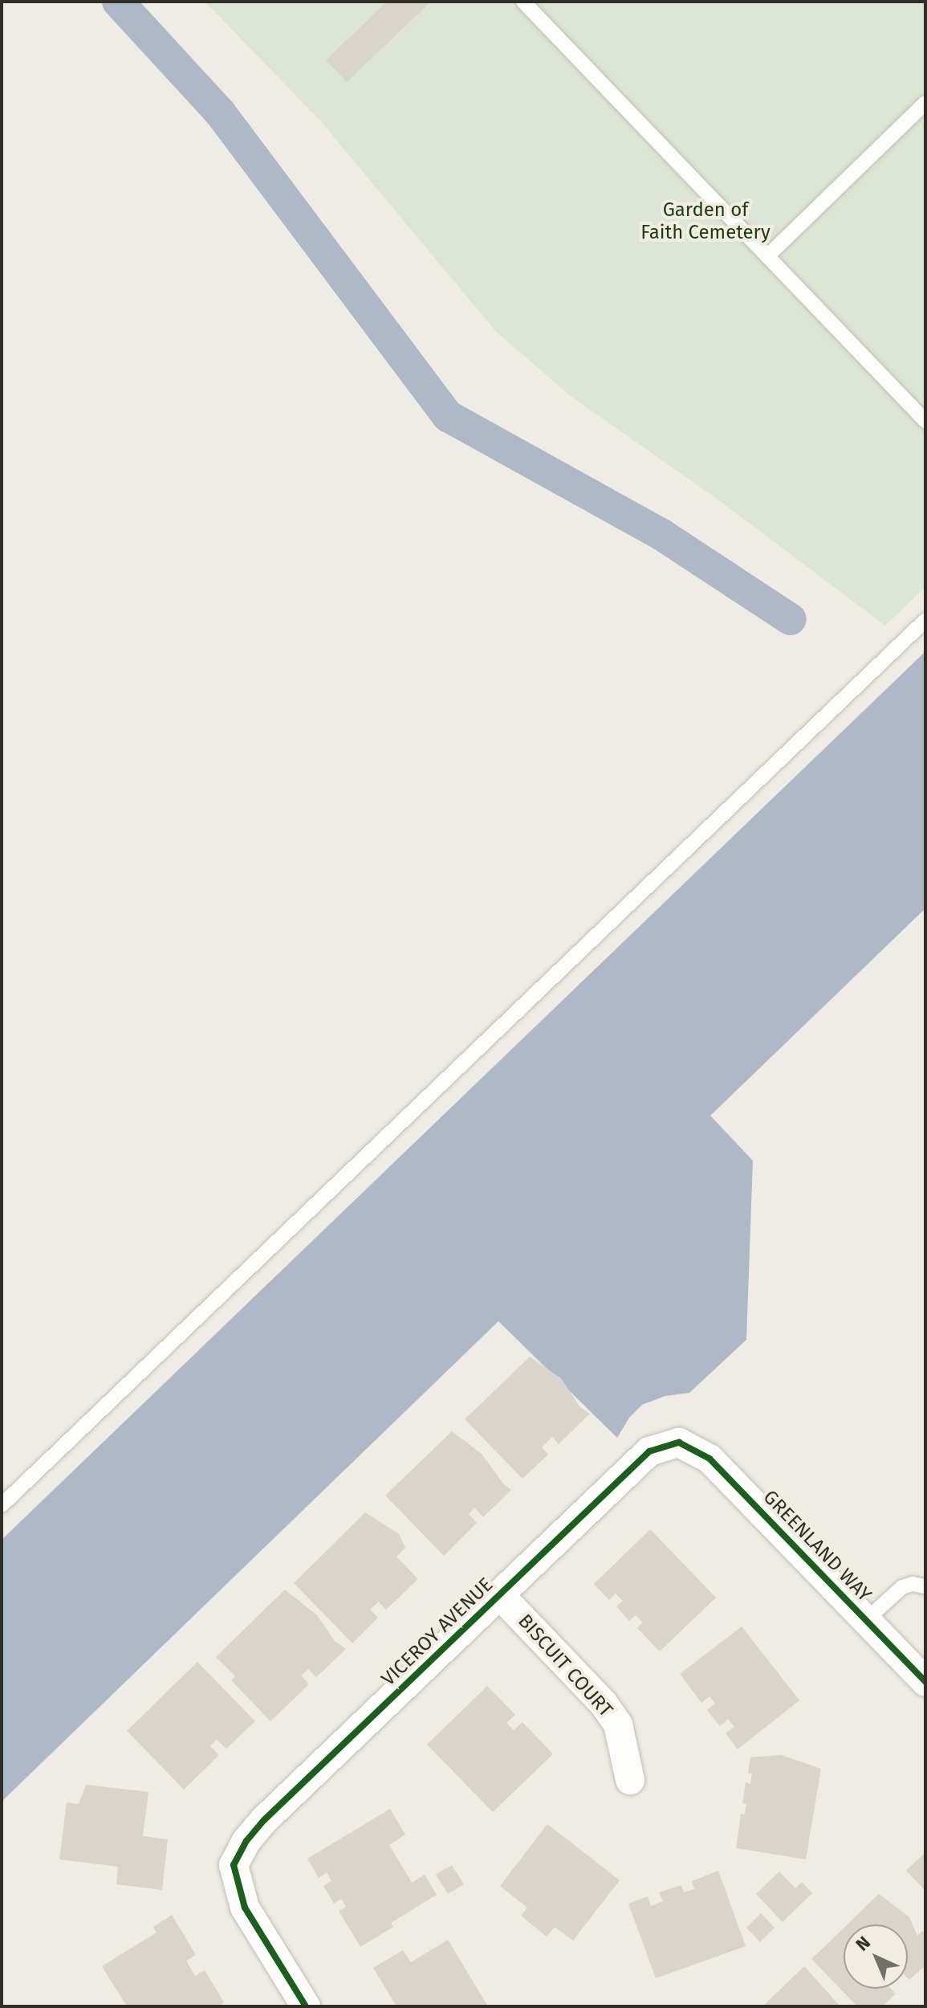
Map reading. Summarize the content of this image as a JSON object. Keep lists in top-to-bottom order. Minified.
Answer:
{"streets":{"street":["GREENLAND WAY","VICEROY AVENUE","BISCUIT COURT"]},"crossings":[["GREENLAND WAY","VICEROY AVENUE"],["VICEROY AVENUE","BISCUIT COURT"]],"parks":["Garden of Faith Cemetery"],"north":"top left"}
